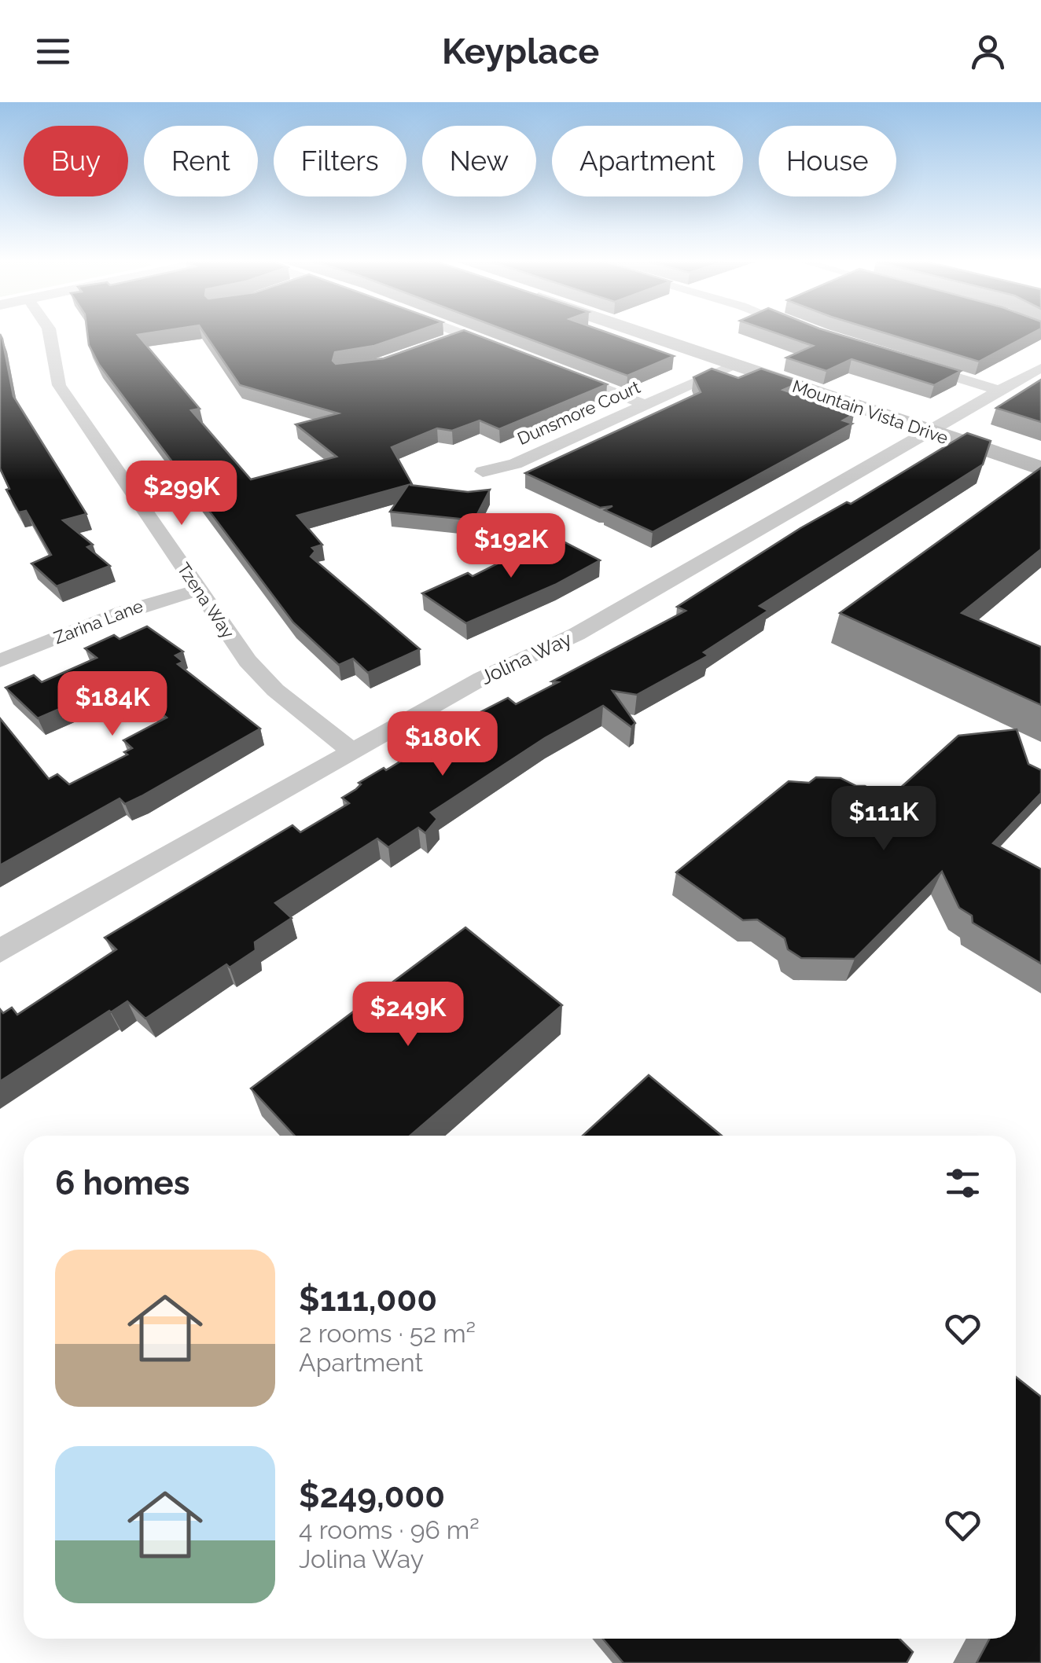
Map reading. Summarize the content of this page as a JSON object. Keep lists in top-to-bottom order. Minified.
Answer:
{"streets":{"main road":["Mountain Vista Drive"],"street":["Dunsmore Court","Tzena Way","Zarina Lane","Jolina Way"]},"crossings":[["Mountain Vista Drive","Dunsmore Court"],["Mountain Vista Drive","Jolina Way"],["Tzena Way","Zarina Lane"],["Tzena Way","Jolina Way"]],"page":{"header":"Keyplace","chip":["Buy","Rent","Filters","New","Apartment","House"],"price":["$299K","$192K","$184K","$180K","$111K","$249K"],"heading":"6 homes","list":[{"name":"$111,000","note":"2 rooms · 52 m² · Apartment"},{"name":"$249,000","note":"4 rooms · 96 m² · Jolina Way"}]}}
